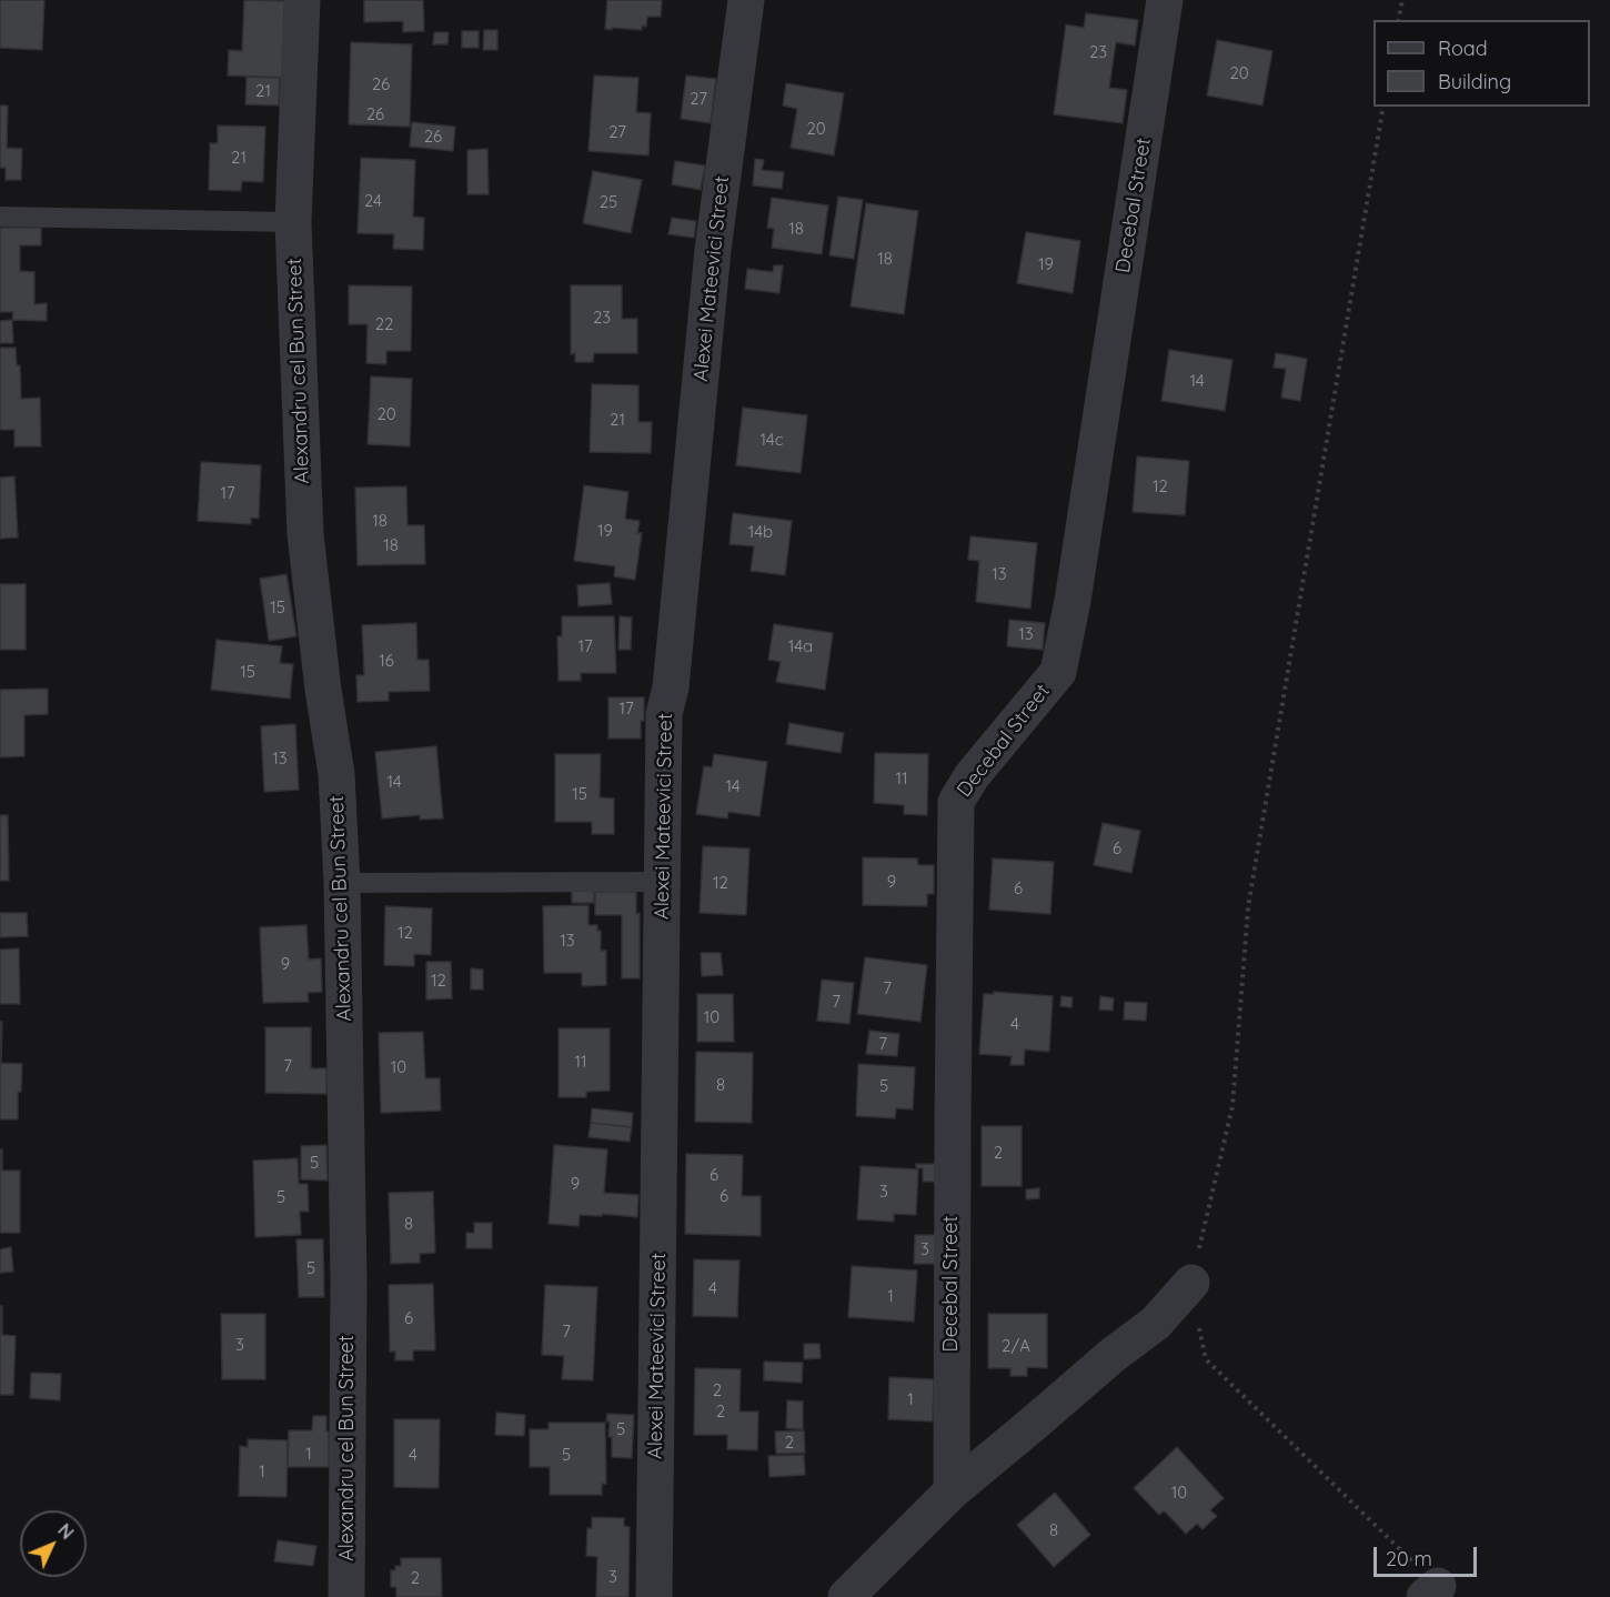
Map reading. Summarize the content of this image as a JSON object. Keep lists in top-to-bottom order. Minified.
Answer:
{"streets":{"street":["Decebal Street","Alexei Mateevici Street","Alexandru cel Bun Street"]},"house_numbers":["23","20","26","21","27","26","20","27","26","21","24","25","18","18","19","23","22","14","20","21","14c","12","17","18","19","14b","18","13","15","13","17","14a","16","15","17","13","11","14","14","15","6","9","12","6","12","13","9","12","7","7","10","4","7","11","7","10","8","5","2","5","6","9","3","6","5","8","3","5","4","1","6","7","3","2/A","2","1","2","5","2","1","4","5","1","10","8","3","2"],"legend":["Road","Building"],"scale_bar":"20 m","north":"top right"}
